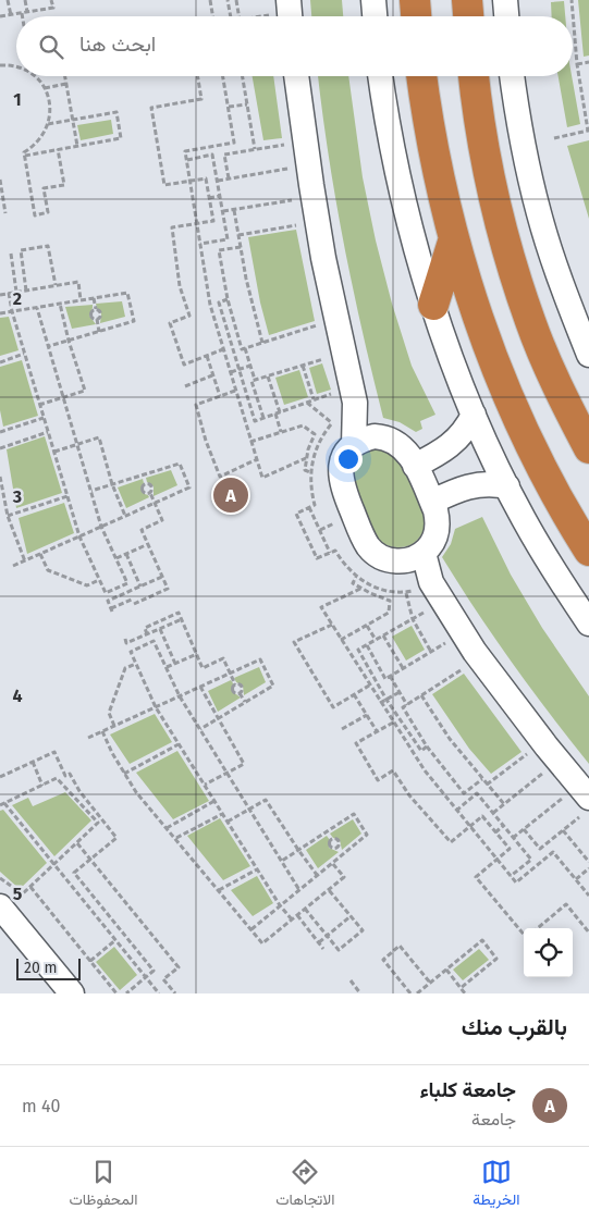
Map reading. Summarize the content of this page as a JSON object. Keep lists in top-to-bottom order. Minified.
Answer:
{"scale_bar":"20 m","page":{"search":"ابحث هنا","pins":"A","scale":"20 m","heading":"بالقرب منك","list":[{"mark":"A","name":"جامعة كلباء","note":"جامعة","value":"40 m"}],"nav":["الخريطة","الاتجاهات","المحفوظات"]},"grid":{"rows":["1","2","3","4","5"]}}
